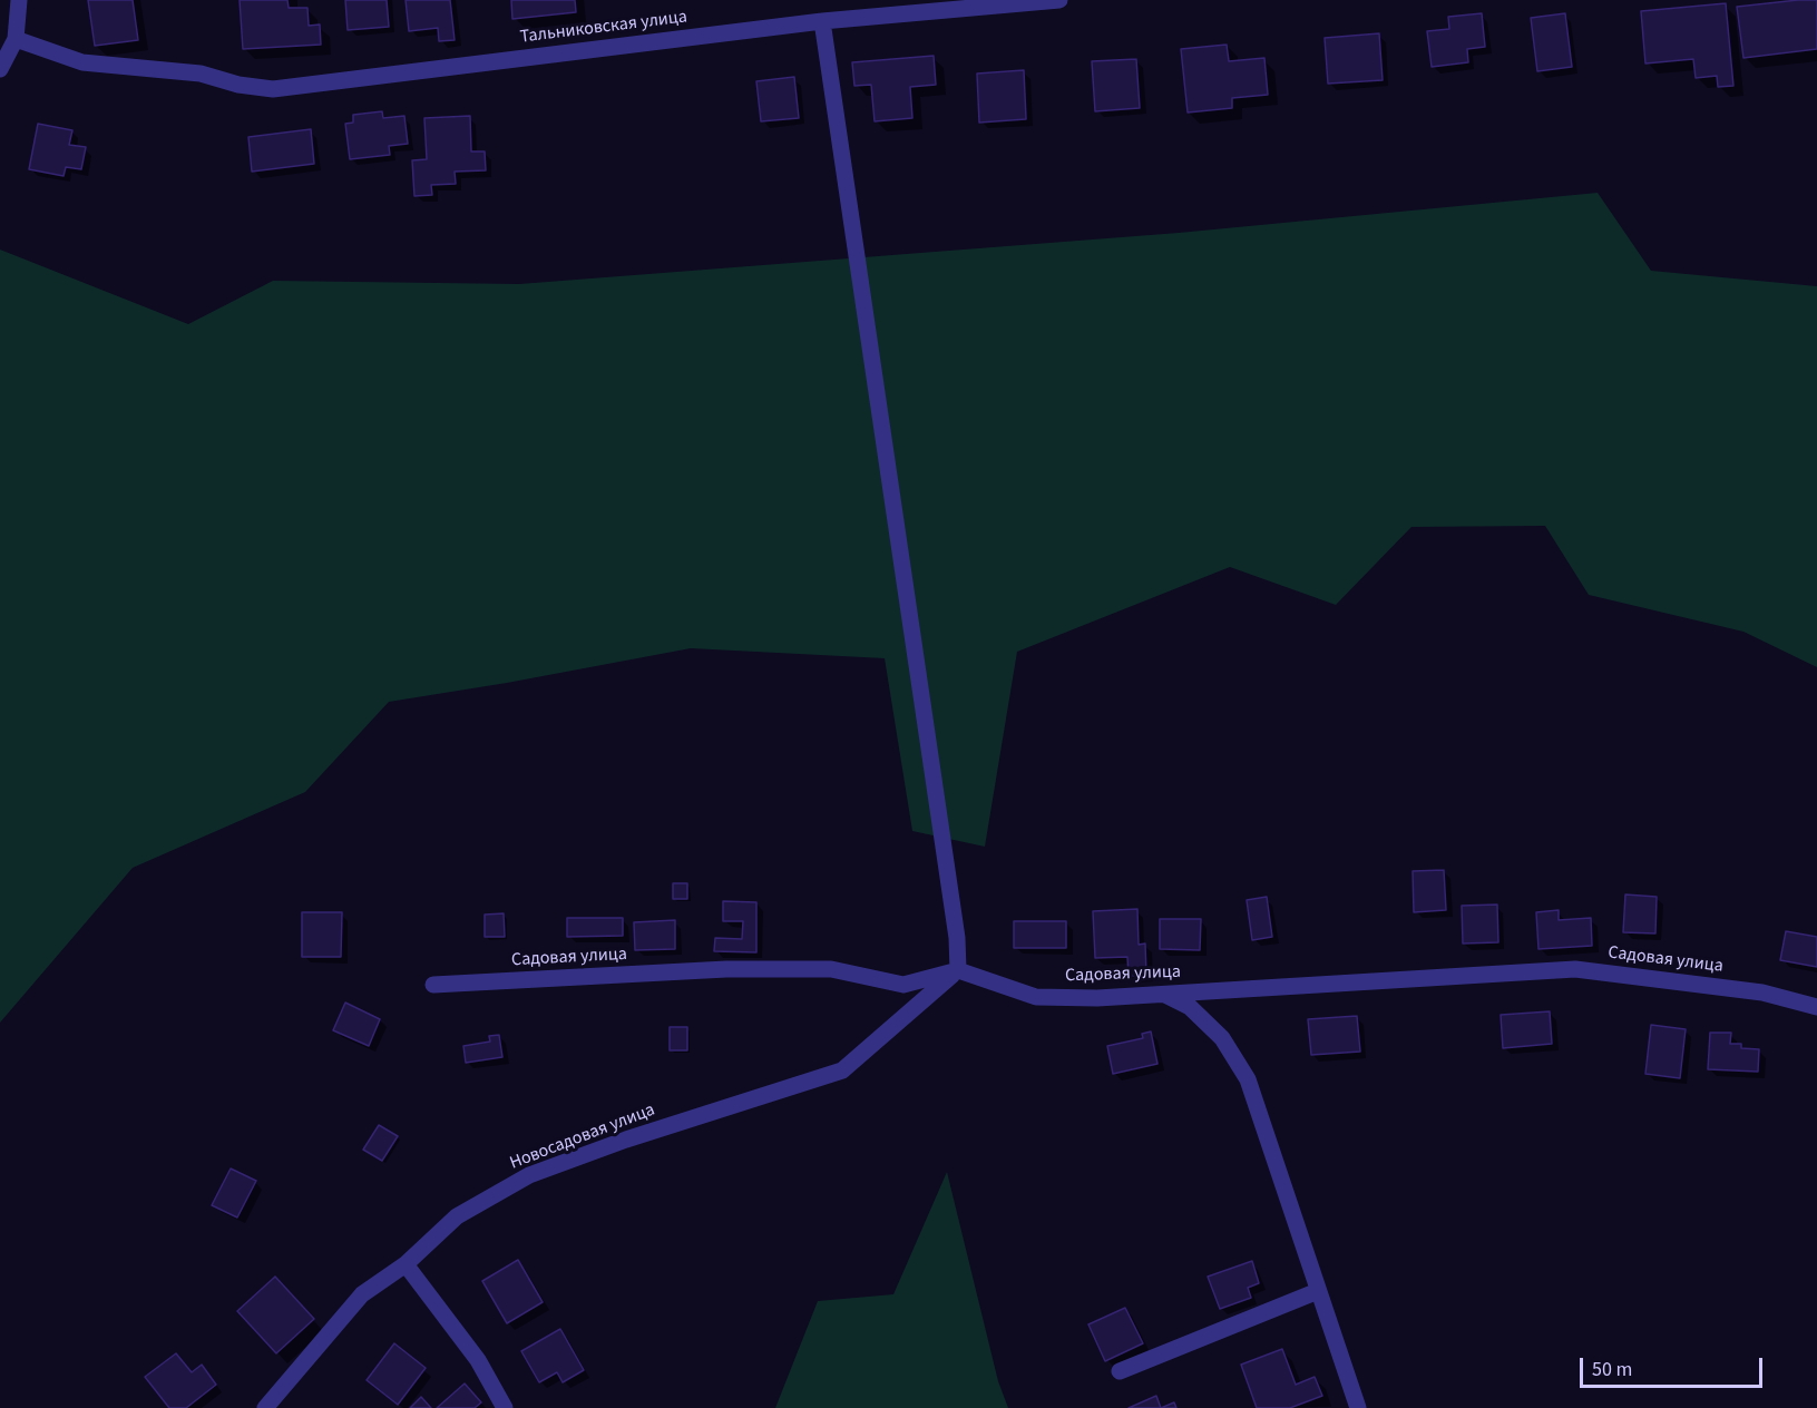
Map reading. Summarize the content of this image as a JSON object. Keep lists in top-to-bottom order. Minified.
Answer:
{"streets":{"street":["Тальниковская улица","Садовая улица","Новосадовая улица"]},"crossings":[["Садовая улица","Новосадовая улица"]],"scale_bar":"50 m"}
